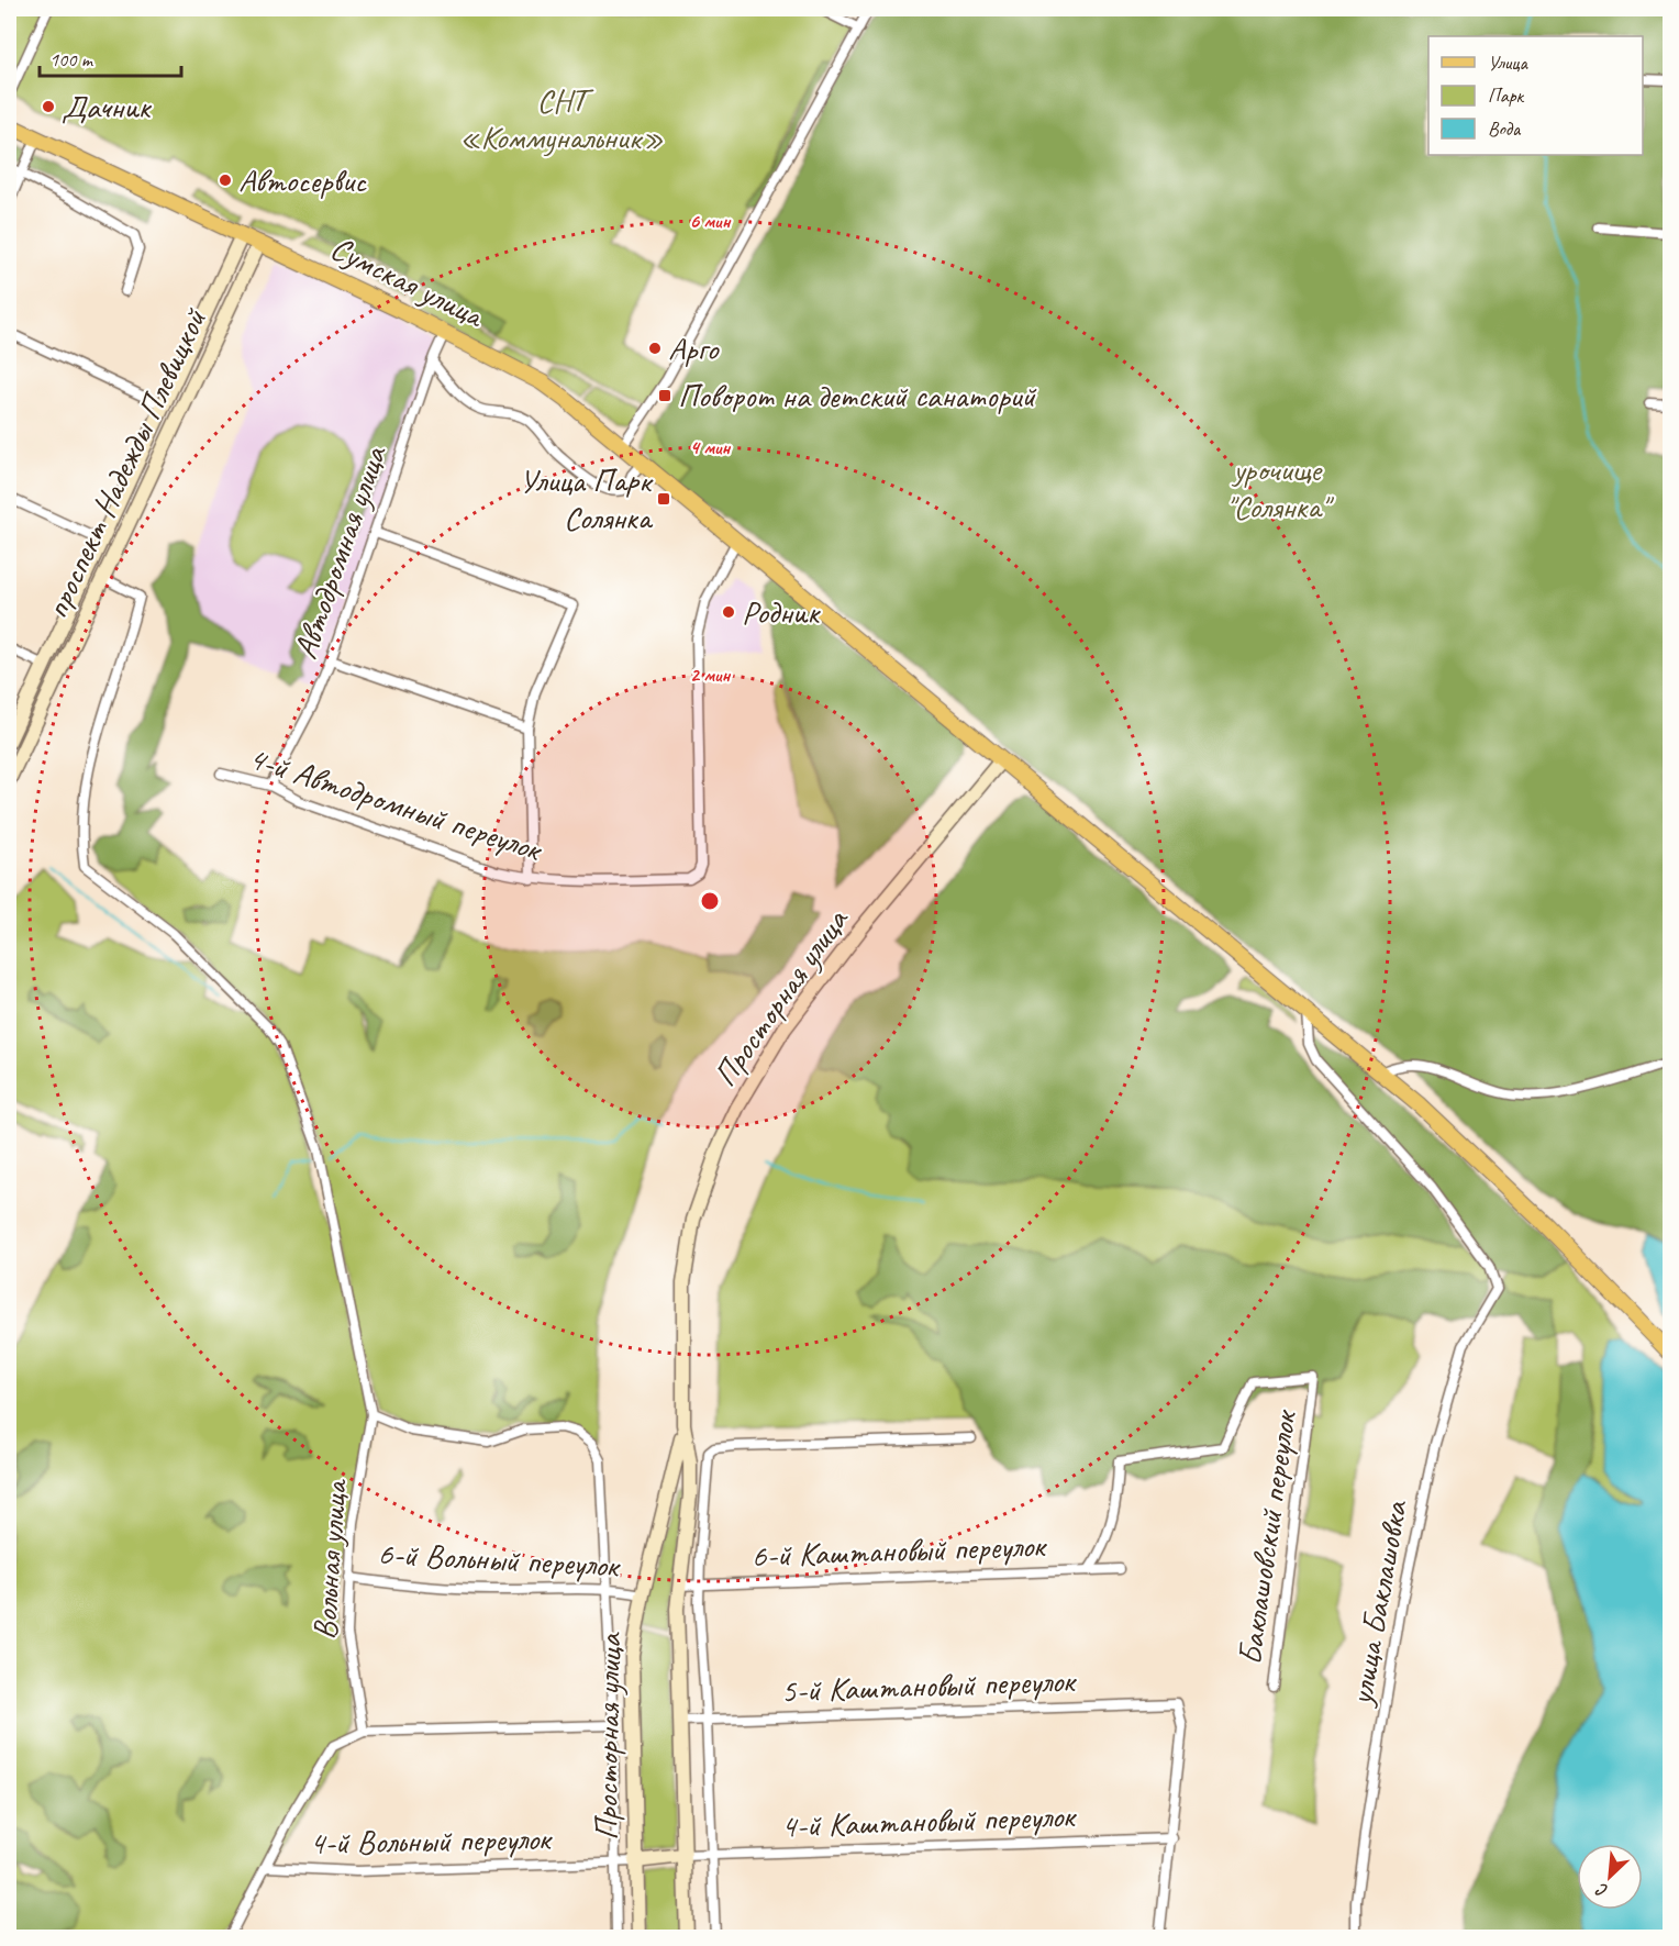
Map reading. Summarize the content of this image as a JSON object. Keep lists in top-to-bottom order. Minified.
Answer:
{"streets":{"main road":["Сумская улица","проспект Надежды Плевицкой","Просторная улица"],"street":["Автодромная улица","4-й Автодромный переулок","Баклашовский переулок","6-й Каштановый переулок","6-й Вольный переулок","Вольная улица","улица Баклашовка","5-й Каштановый переулок","4-й Каштановый переулок","4-й Вольный переулок"]},"crossings":[["Сумская улица","проспект Надежды Плевицкой"],["Сумская улица","Автодромная улица"],["Сумская улица","4-й Автодромный переулок"],["Сумская улица","Просторная улица"],["Сумская улица","улица Баклашовка"],["Автодромная улица","4-й Автодромный переулок"],["Просторная улица","6-й Каштановый переулок"],["Просторная улица","6-й Вольный переулок"],["Просторная улица","5-й Каштановый переулок"],["Просторная улица","4-й Каштановый переулок"],["Просторная улица","4-й Вольный переулок"],["Баклашовский переулок","6-й Каштановый переулок"],["6-й Вольный переулок","Вольная улица"],["5-й Каштановый переулок","4-й Каштановый переулок"]],"parks":["СНТ «Коммунальник»","урочище \"Солянка\""],"places":{"other":["Дачник","Автосервис","Арго","Родник"],"transit":["Поворот на детский санаторий","Улица Парк Солянка"]},"legend":["Улица","Парк","Вода"],"scale_bar":"100 m","north":"bottom left","rings":["6 мин","4 мин","2 мин"]}
